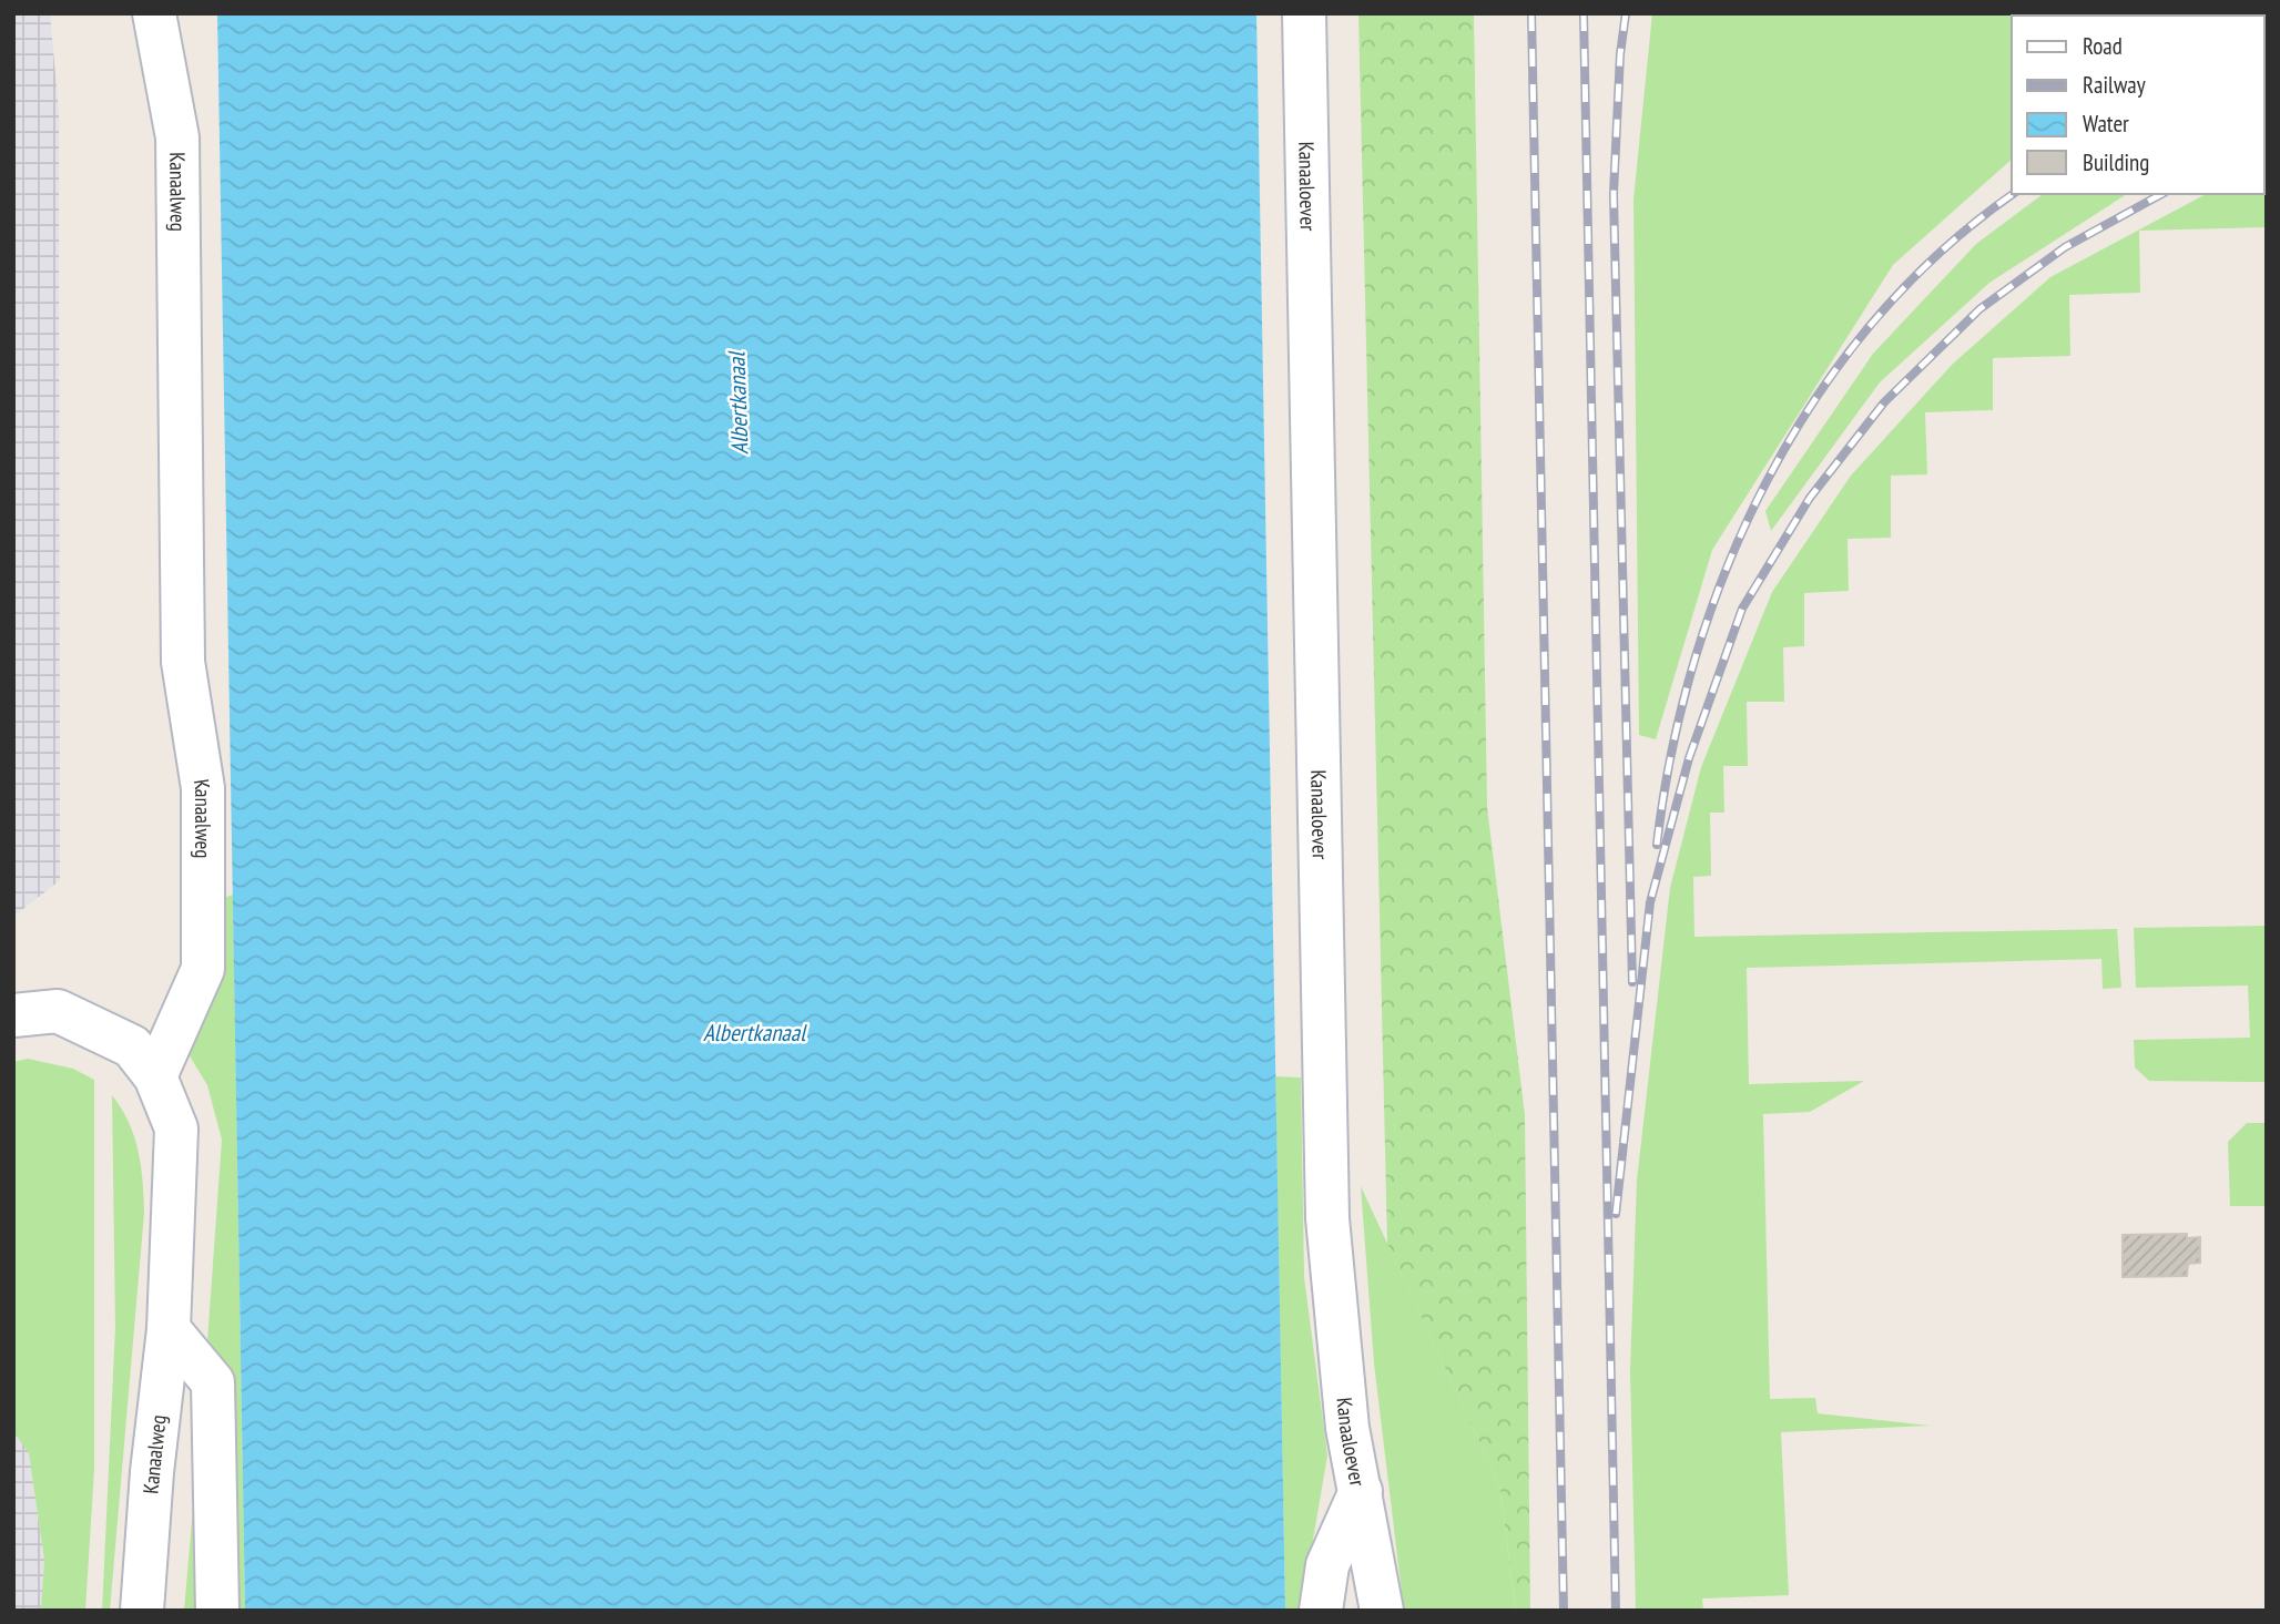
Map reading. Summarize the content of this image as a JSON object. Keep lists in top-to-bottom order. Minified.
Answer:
{"streets":{"street":["Kanaaloever","Kanaalweg"]},"water":["Albertkanaal"],"legend":["Road","Railway","Water","Building"]}
